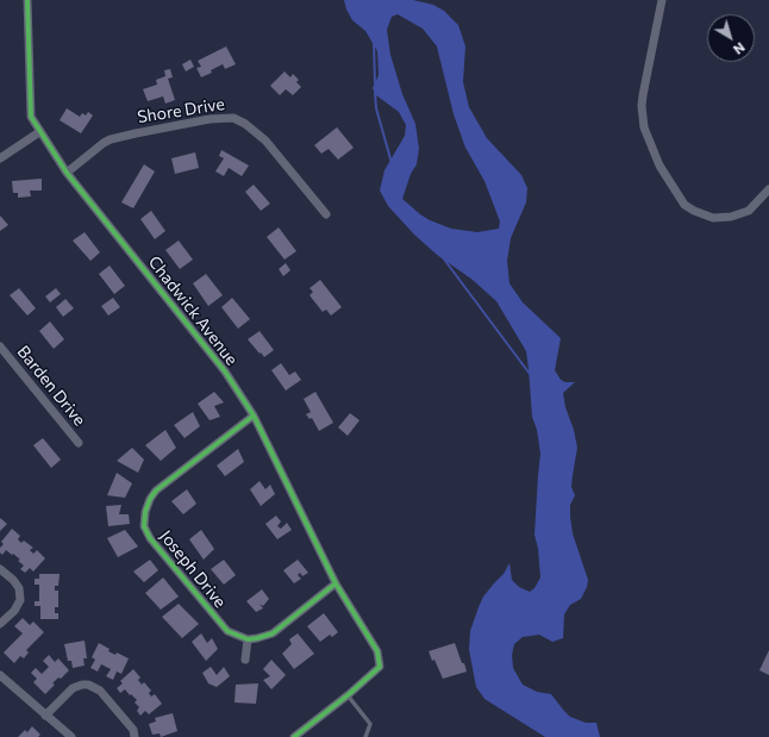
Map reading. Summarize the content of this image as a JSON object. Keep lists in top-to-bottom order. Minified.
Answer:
{"streets":{"street":["Shore Drive","Chadwick Avenue","Barden Drive","Joseph Drive"]},"crossings":[["Shore Drive","Chadwick Avenue"],["Chadwick Avenue","Joseph Drive"]],"north":"bottom right"}
